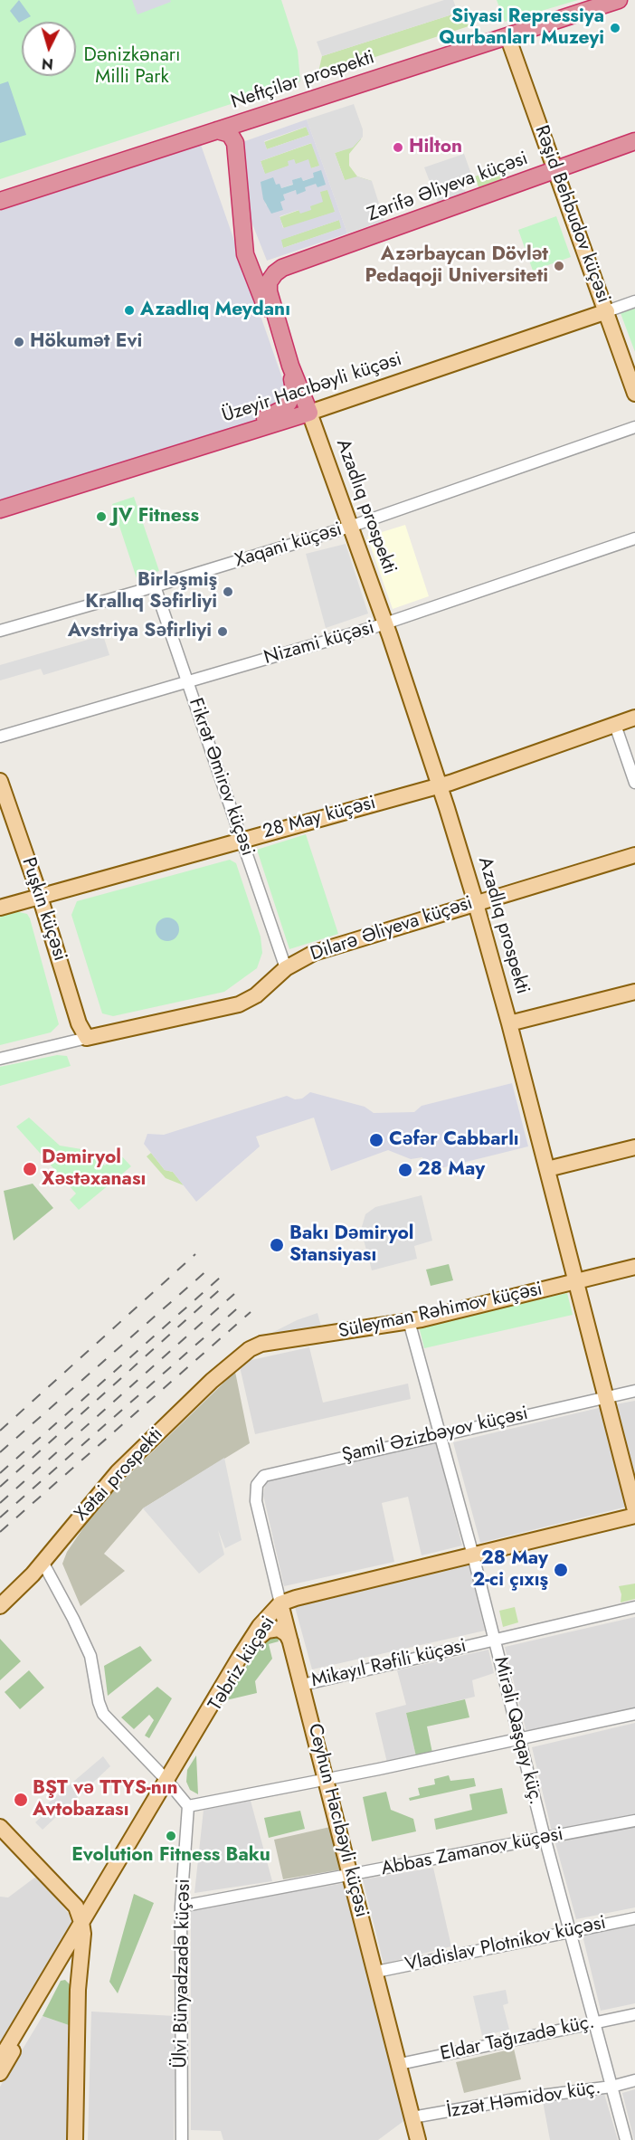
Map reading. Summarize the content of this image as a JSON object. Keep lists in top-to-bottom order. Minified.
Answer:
{"streets":{"highway":["Neftçilər prospekti","Zərifə Əliyeva küçəsi","Üzeyir Hacıbəyli küçəsi","Azadlıq prospekti"],"main road":["Rəşid Behbudov küçəsi","28 May küçəsi","Puşkin küçəsi","Dilarə Əliyeva küçəsi","Süleyman Rəhimov küçəsi","Xətai prospekti","Təbriz küçəsi","Ceyhun Hacıbəyli küçəsi"],"street":["Xaqani küçəsi","Nizami küçəsi","Fikrət Əmirov küçəsi","Şamil Əzizbəyov küçəsi","Mikayıl Rəfili küçəsi","Mirəli Qaşqay küç.","Abbas Zamanov küçəsi","Vladislav Plotnikov küçəsi","Ülvi Bünyadzadə küçəsi","Eldar Tağızadə küç.","İzzət Həmidov küç."]},"crossings":[["Neftçilər prospekti","Rəşid Behbudov küçəsi"],["Neftçilər prospekti","Azadlıq prospekti"],["Zərifə Əliyeva küçəsi","Rəşid Behbudov küçəsi"],["Zərifə Əliyeva küçəsi","Azadlıq prospekti"],["Rəşid Behbudov küçəsi","Üzeyir Hacıbəyli küçəsi"],["Üzeyir Hacıbəyli küçəsi","Azadlıq prospekti"],["Azadlıq prospekti","Xaqani küçəsi"],["Azadlıq prospekti","Nizami küçəsi"],["Azadlıq prospekti","28 May küçəsi"],["Azadlıq prospekti","Dilarə Əliyeva küçəsi"],["Azadlıq prospekti","Süleyman Rəhimov küçəsi"],["Azadlıq prospekti","Şamil Əzizbəyov küçəsi"],["Xaqani küçəsi","Fikrət Əmirov küçəsi"],["Nizami küçəsi","Fikrət Əmirov küçəsi"],["Fikrət Əmirov küçəsi","28 May küçəsi"],["Fikrət Əmirov küçəsi","Dilarə Əliyeva küçəsi"],["28 May küçəsi","Puşkin küçəsi"],["Puşkin küçəsi","Dilarə Əliyeva küçəsi"],["Süleyman Rəhimov küçəsi","Xətai prospekti"],["Süleyman Rəhimov küçəsi","Mirəli Qaşqay küç."],["Şamil Əzizbəyov küçəsi","Mirəli Qaşqay küç."],["Şamil Əzizbəyov küçəsi","Ceyhun Hacıbəyli küçəsi"],["Təbriz küçəsi","Ceyhun Hacıbəyli küçəsi"],["Mikayıl Rəfili küçəsi","Mirəli Qaşqay küç."],["Mikayıl Rəfili küçəsi","Ceyhun Hacıbəyli küçəsi"],["Mirəli Qaşqay küç.","Abbas Zamanov küçəsi"],["Mirəli Qaşqay küç.","Vladislav Plotnikov küçəsi"],["Mirəli Qaşqay küç.","Eldar Tağızadə küç."],["Mirəli Qaşqay küç.","İzzət Həmidov küç."],["Ceyhun Hacıbəyli küçəsi","Abbas Zamanov küçəsi"],["Ceyhun Hacıbəyli küçəsi","Vladislav Plotnikov küçəsi"],["Ceyhun Hacıbəyli küçəsi","Eldar Tağızadə küç."],["Ceyhun Hacıbəyli küçəsi","İzzət Həmidov küç."],["Abbas Zamanov küçəsi","Ülvi Bünyadzadə küçəsi"]],"parks":["Dənizkənarı Milli Park"],"places":["Siyasi Repressiya Qurbanları Muzeyi","Hilton","Azərbaycan Dövlət Pedaqoji Universiteti","Azadlıq Meydanı","Hökumət Evi","JV Fitness","Birləşmiş Krallıq Səfirliyi","Avstriya Səfirliyi","Cəfər Cabbarlı","Dəmiryol Xəstəxanası","28 May","Bakı Dəmiryol Stansiyası","28 May 2-ci çıxış","BŞT və TTYS-nın Avtobazası","Evolution Fitness Baku"],"north":"bottom"}
